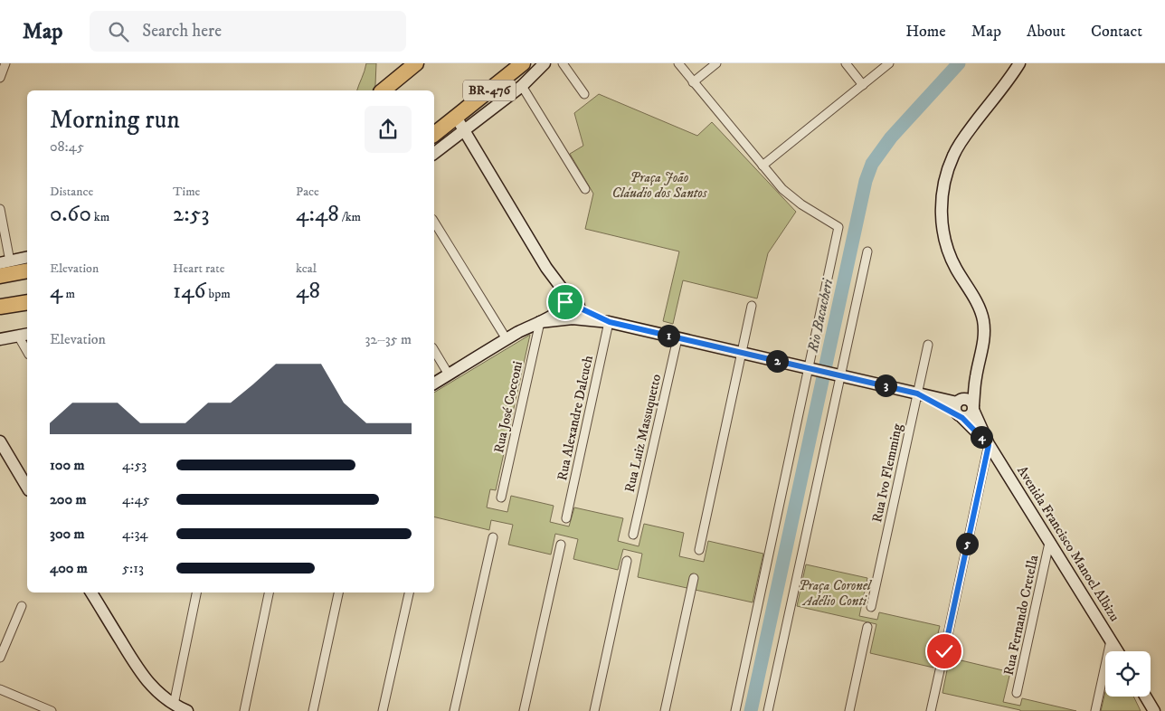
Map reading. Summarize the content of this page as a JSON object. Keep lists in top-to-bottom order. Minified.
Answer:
{"streets":{"highway":["BR-476"],"street":["Rua José Cocconi","Rua Alexandre Dalcuch","Rua Luiz Massuquetto","Rua Ivo Flemming","Avenida Francisco Manoel Albizu","Rua Fernando Cretella"]},"crossings":[["Avenida Francisco Manoel Albizu","Rua Fernando Cretella"]],"water":["Rio Bacacheri"],"parks":["Praça João Cláudio dos Santos","Praça Coronel Adélio Conti"],"page":{"header":"Map","search":"Search here","nav":["Home","Map","About","Contact"],"heading":["Morning run","08:45"],"stats":[["Distance","0.60 km"],["Time","2:53"],["Pace","4:48 /km"],["Elevation","4 m"],["Heart rate","146 bpm"],["kcal","48"]],"chart":["Elevation","32–35 m"],"pins":["1","2","3","4","5"],"list":[{"name":"100 m","note":"4:53"},{"name":"200 m","note":"4:45"},{"name":"300 m","note":"4:34"},{"name":"400 m","note":"5:13"}]}}
